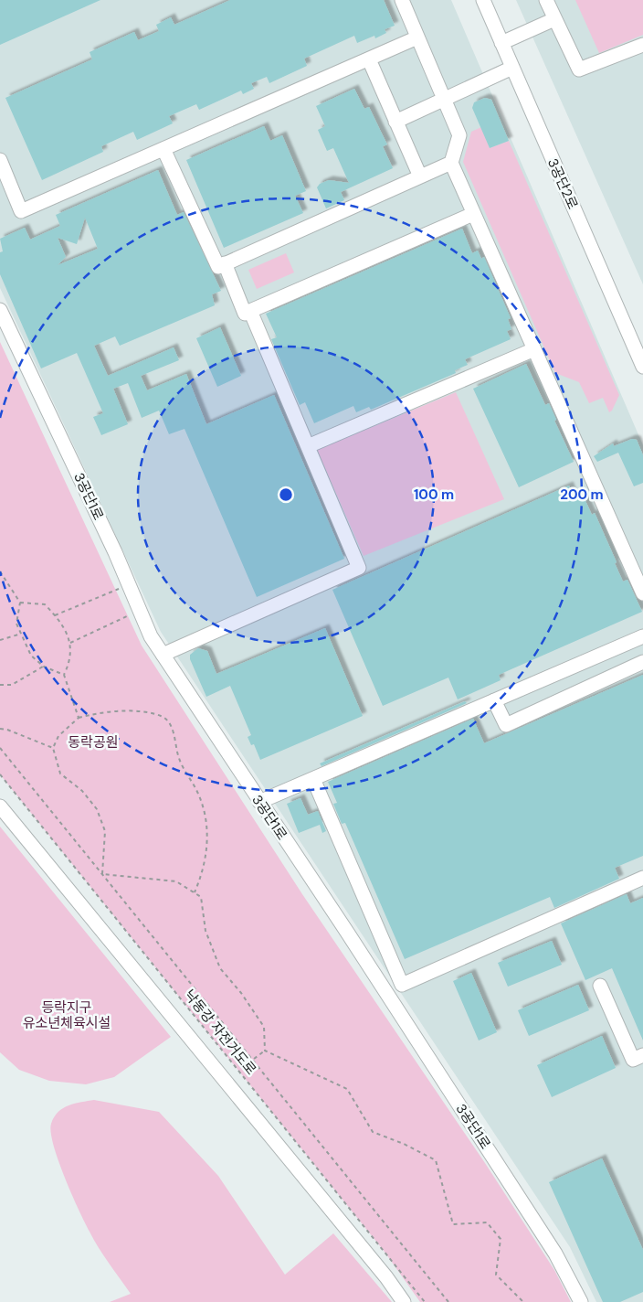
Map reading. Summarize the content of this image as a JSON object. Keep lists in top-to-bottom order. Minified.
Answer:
{"streets":{"street":["3공단2로","3공단1로"],"path":["낙동강 자전거도로"]},"parks":["동락공원","등락지구 유소년체육시설"],"rings":["100 m","200 m"]}
